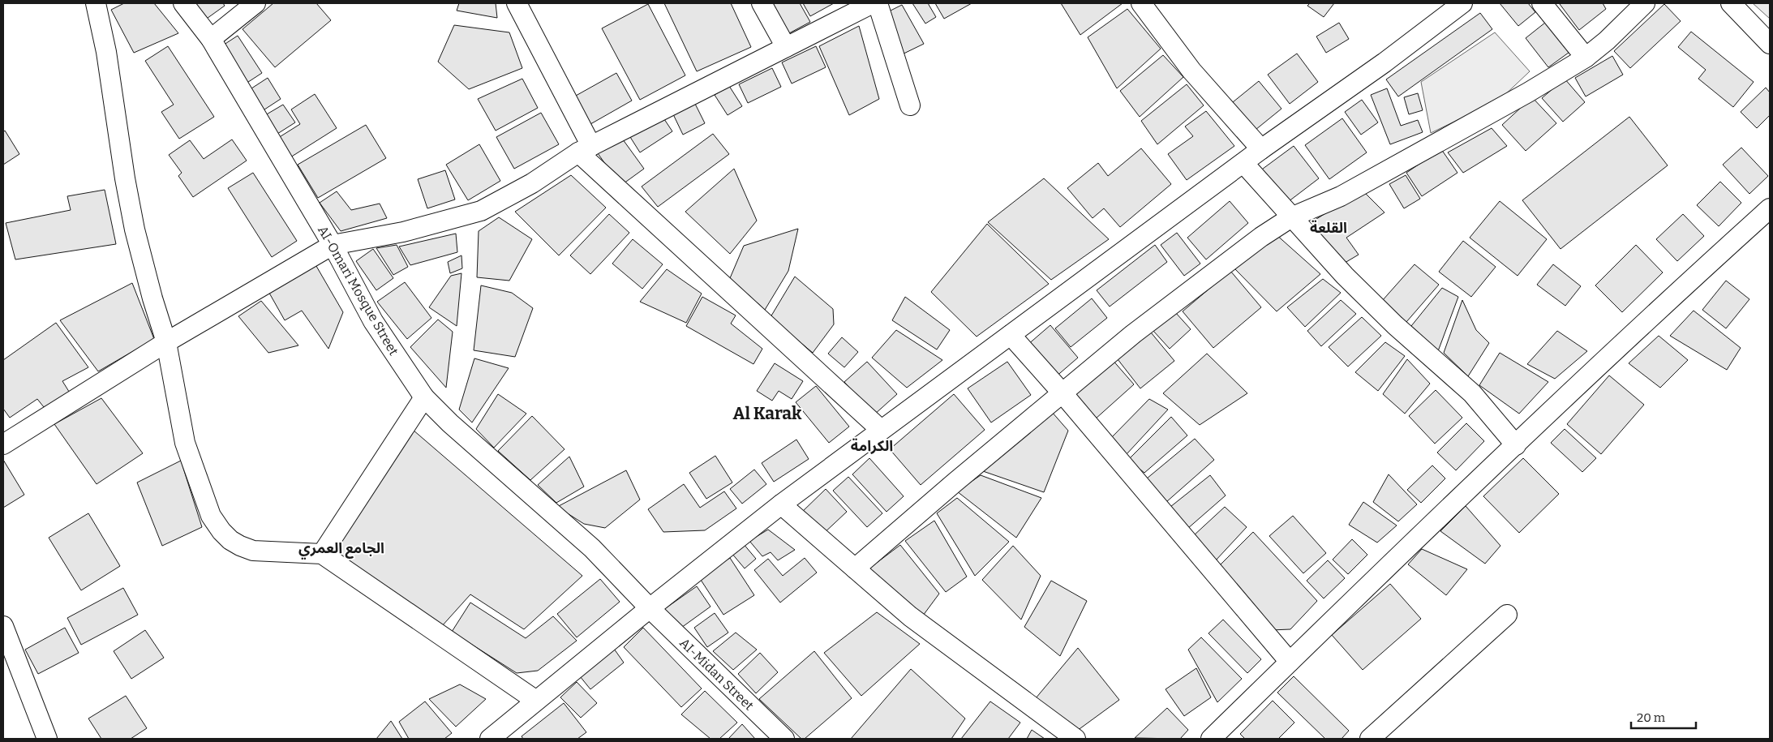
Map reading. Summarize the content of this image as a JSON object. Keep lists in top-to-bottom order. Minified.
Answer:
{"streets":{"street":["AI-Omari Mosque Street","AI-Midan Street"]},"crossings":[["AI-Omari Mosque Street","AI-Midan Street"]],"districts":["القلعة","Al Karak","الكرامة","الجامع العمري"],"scale_bar":"20 m"}
